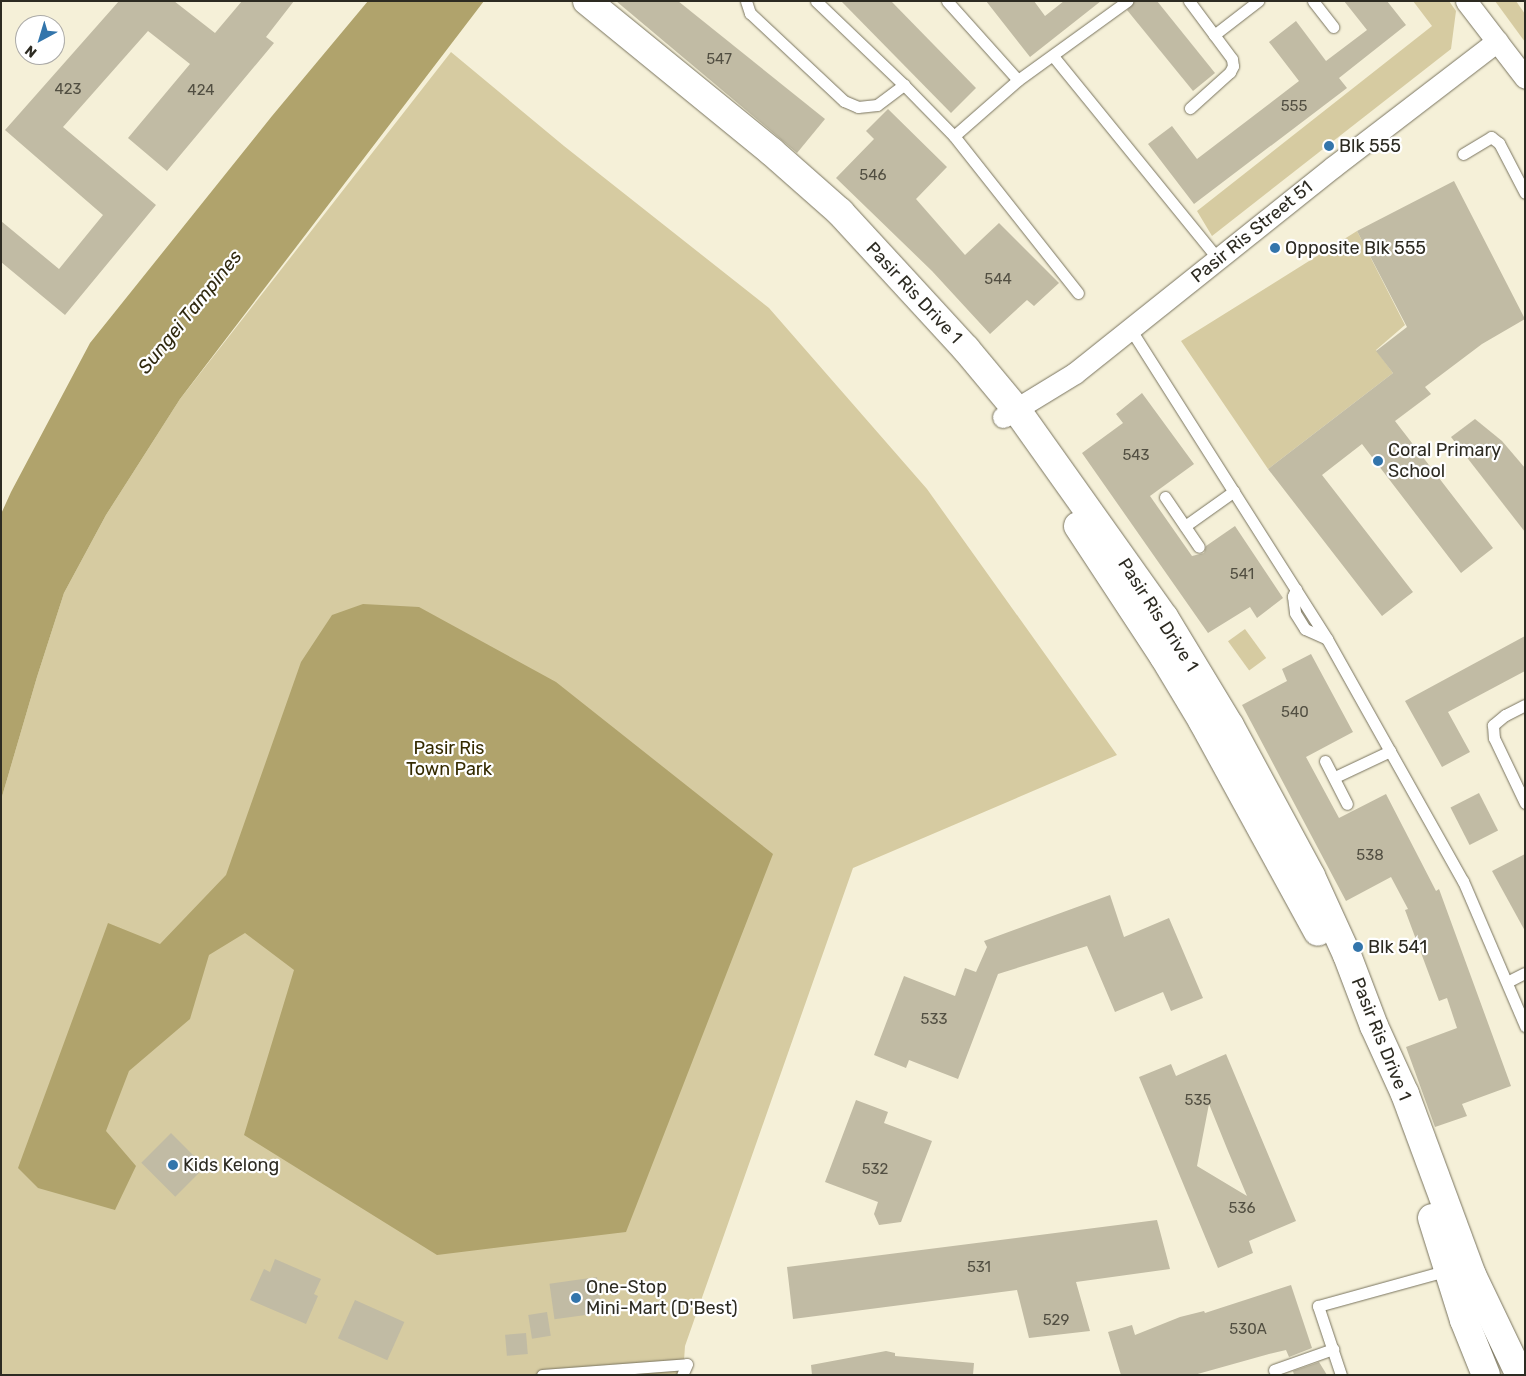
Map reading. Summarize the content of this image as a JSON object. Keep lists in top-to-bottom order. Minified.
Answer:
{"streets":{"main road":["Pasir Ris Drive 1"],"street":["Pasir Ris Street 51"]},"crossings":[["Pasir Ris Street 51","Pasir Ris Drive 1"]],"water":["Sungei Tampines"],"parks":["Pasir Ris Town Park"],"places":["Blk 555","Opposite Blk 555","Coral Primary School","Blk 541","Kids Kelong","One-Stop Mini-Mart (D'Best)"],"house_numbers":["547","423","424","555","546","544","543","541","540","538","533","535","532","536","531","529","530A"],"north":"bottom left"}
